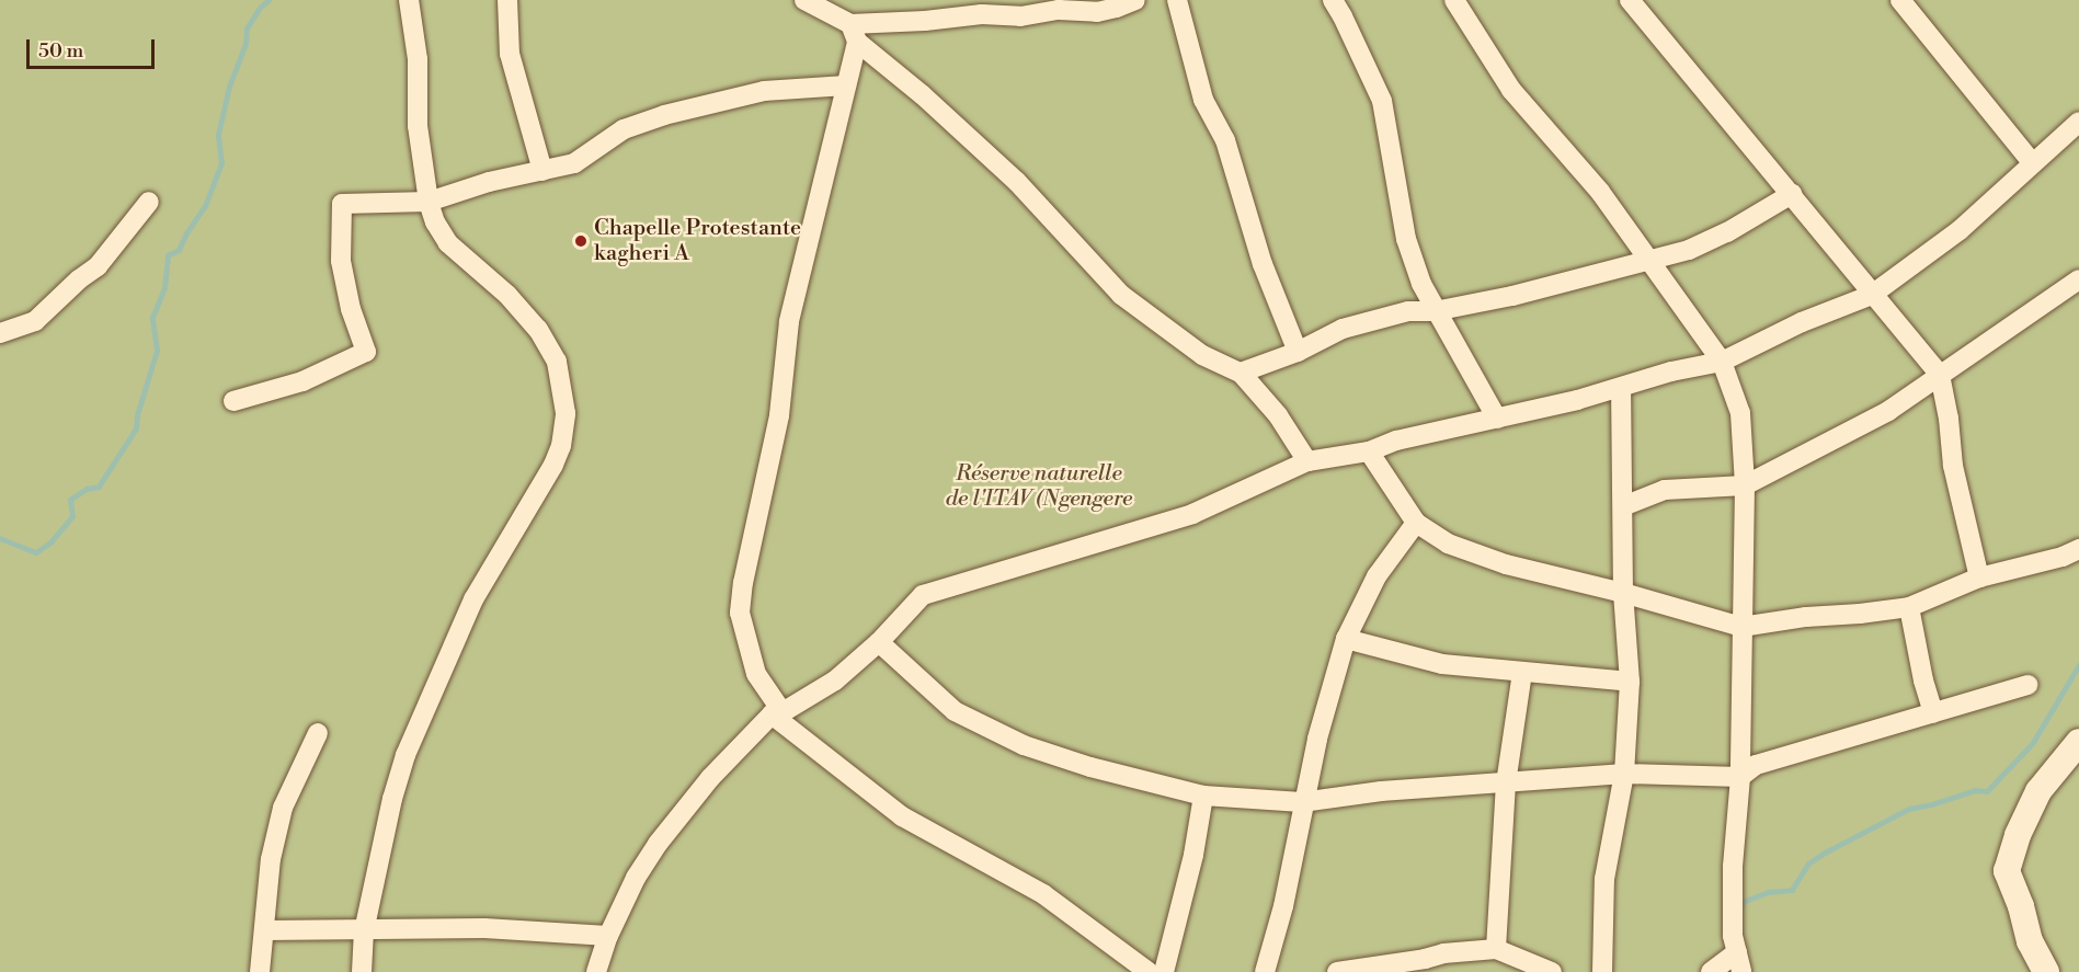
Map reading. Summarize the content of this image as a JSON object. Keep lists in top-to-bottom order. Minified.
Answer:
{"parks":["Réserve naturelle de l'ITAV (Ngengere"],"places":["Chapelle Protestante kagheri A"],"scale_bar":"50 m"}
